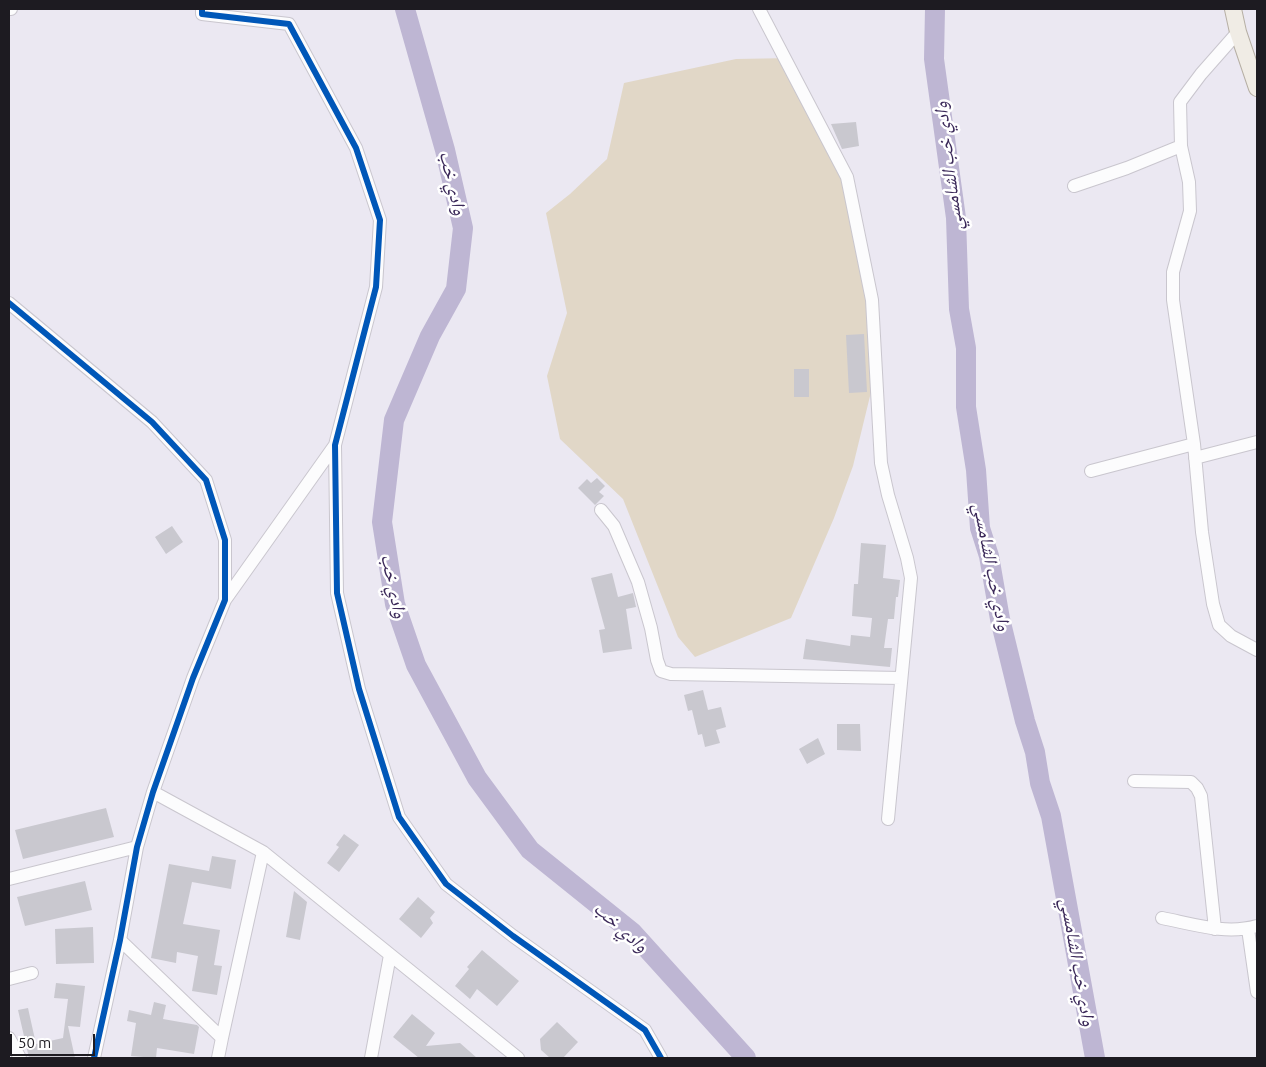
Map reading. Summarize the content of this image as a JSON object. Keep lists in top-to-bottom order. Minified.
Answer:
{"water":["وادي خب الشامسي","وادي خب"],"scale_bar":"50 m"}
